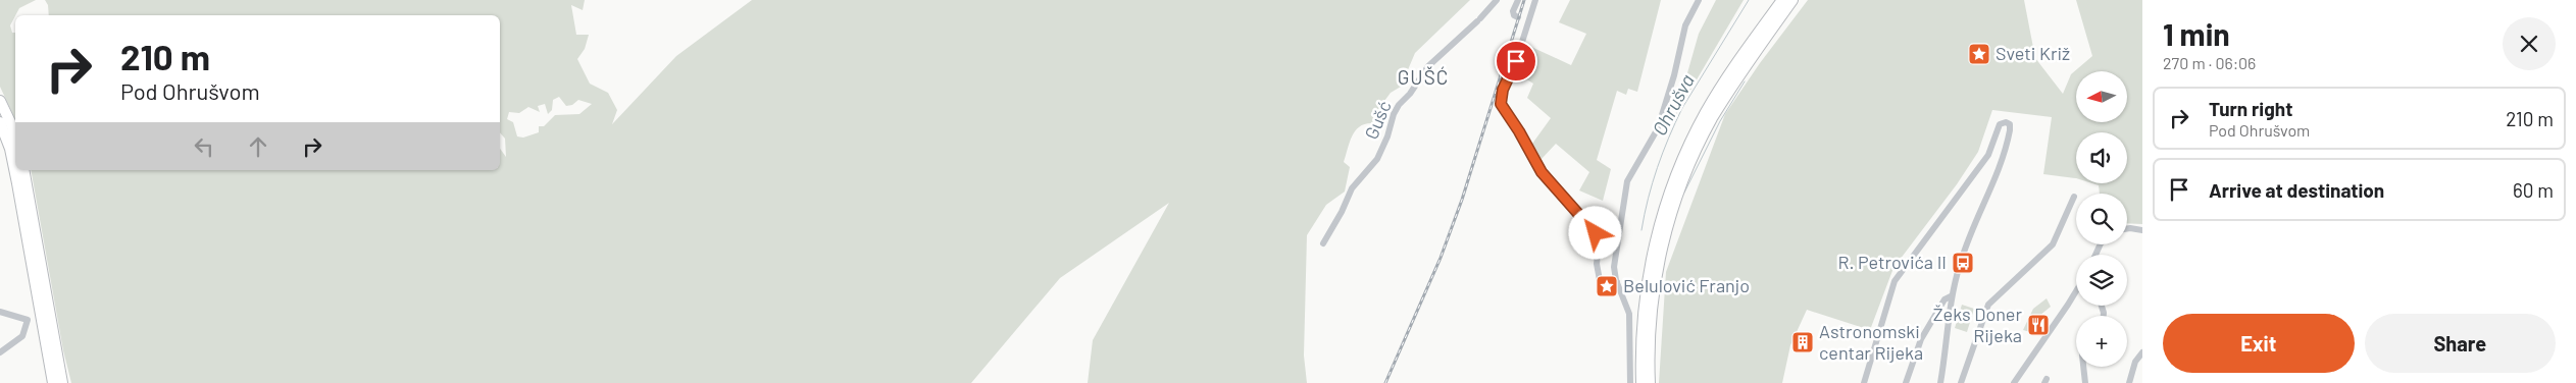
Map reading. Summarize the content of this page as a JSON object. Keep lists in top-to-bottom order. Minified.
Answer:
{"streets":{"street":["Gušć"]},"districts":["GUŠĆ"],"water":["Ohrušva"],"places":{"place":["Sveti Križ","Belulović Franjo"],"bus stop":["R. Petrovića II"],"restaurant":["Žeks Doner Rijeka"],"building":["Astronomski centar Rijeka"]},"north":"left","page":{"heading":["1 min","270 m · 06:06"],"turn":["210 m","Pod Ohrušvom"],"map_buttons":"+","list":[{"name":"Turn right","note":"Pod Ohrušvom","value":"210 m"},{"name":"Arrive at destination","value":"60 m"}],"buttons":["Exit","Share"]}}
